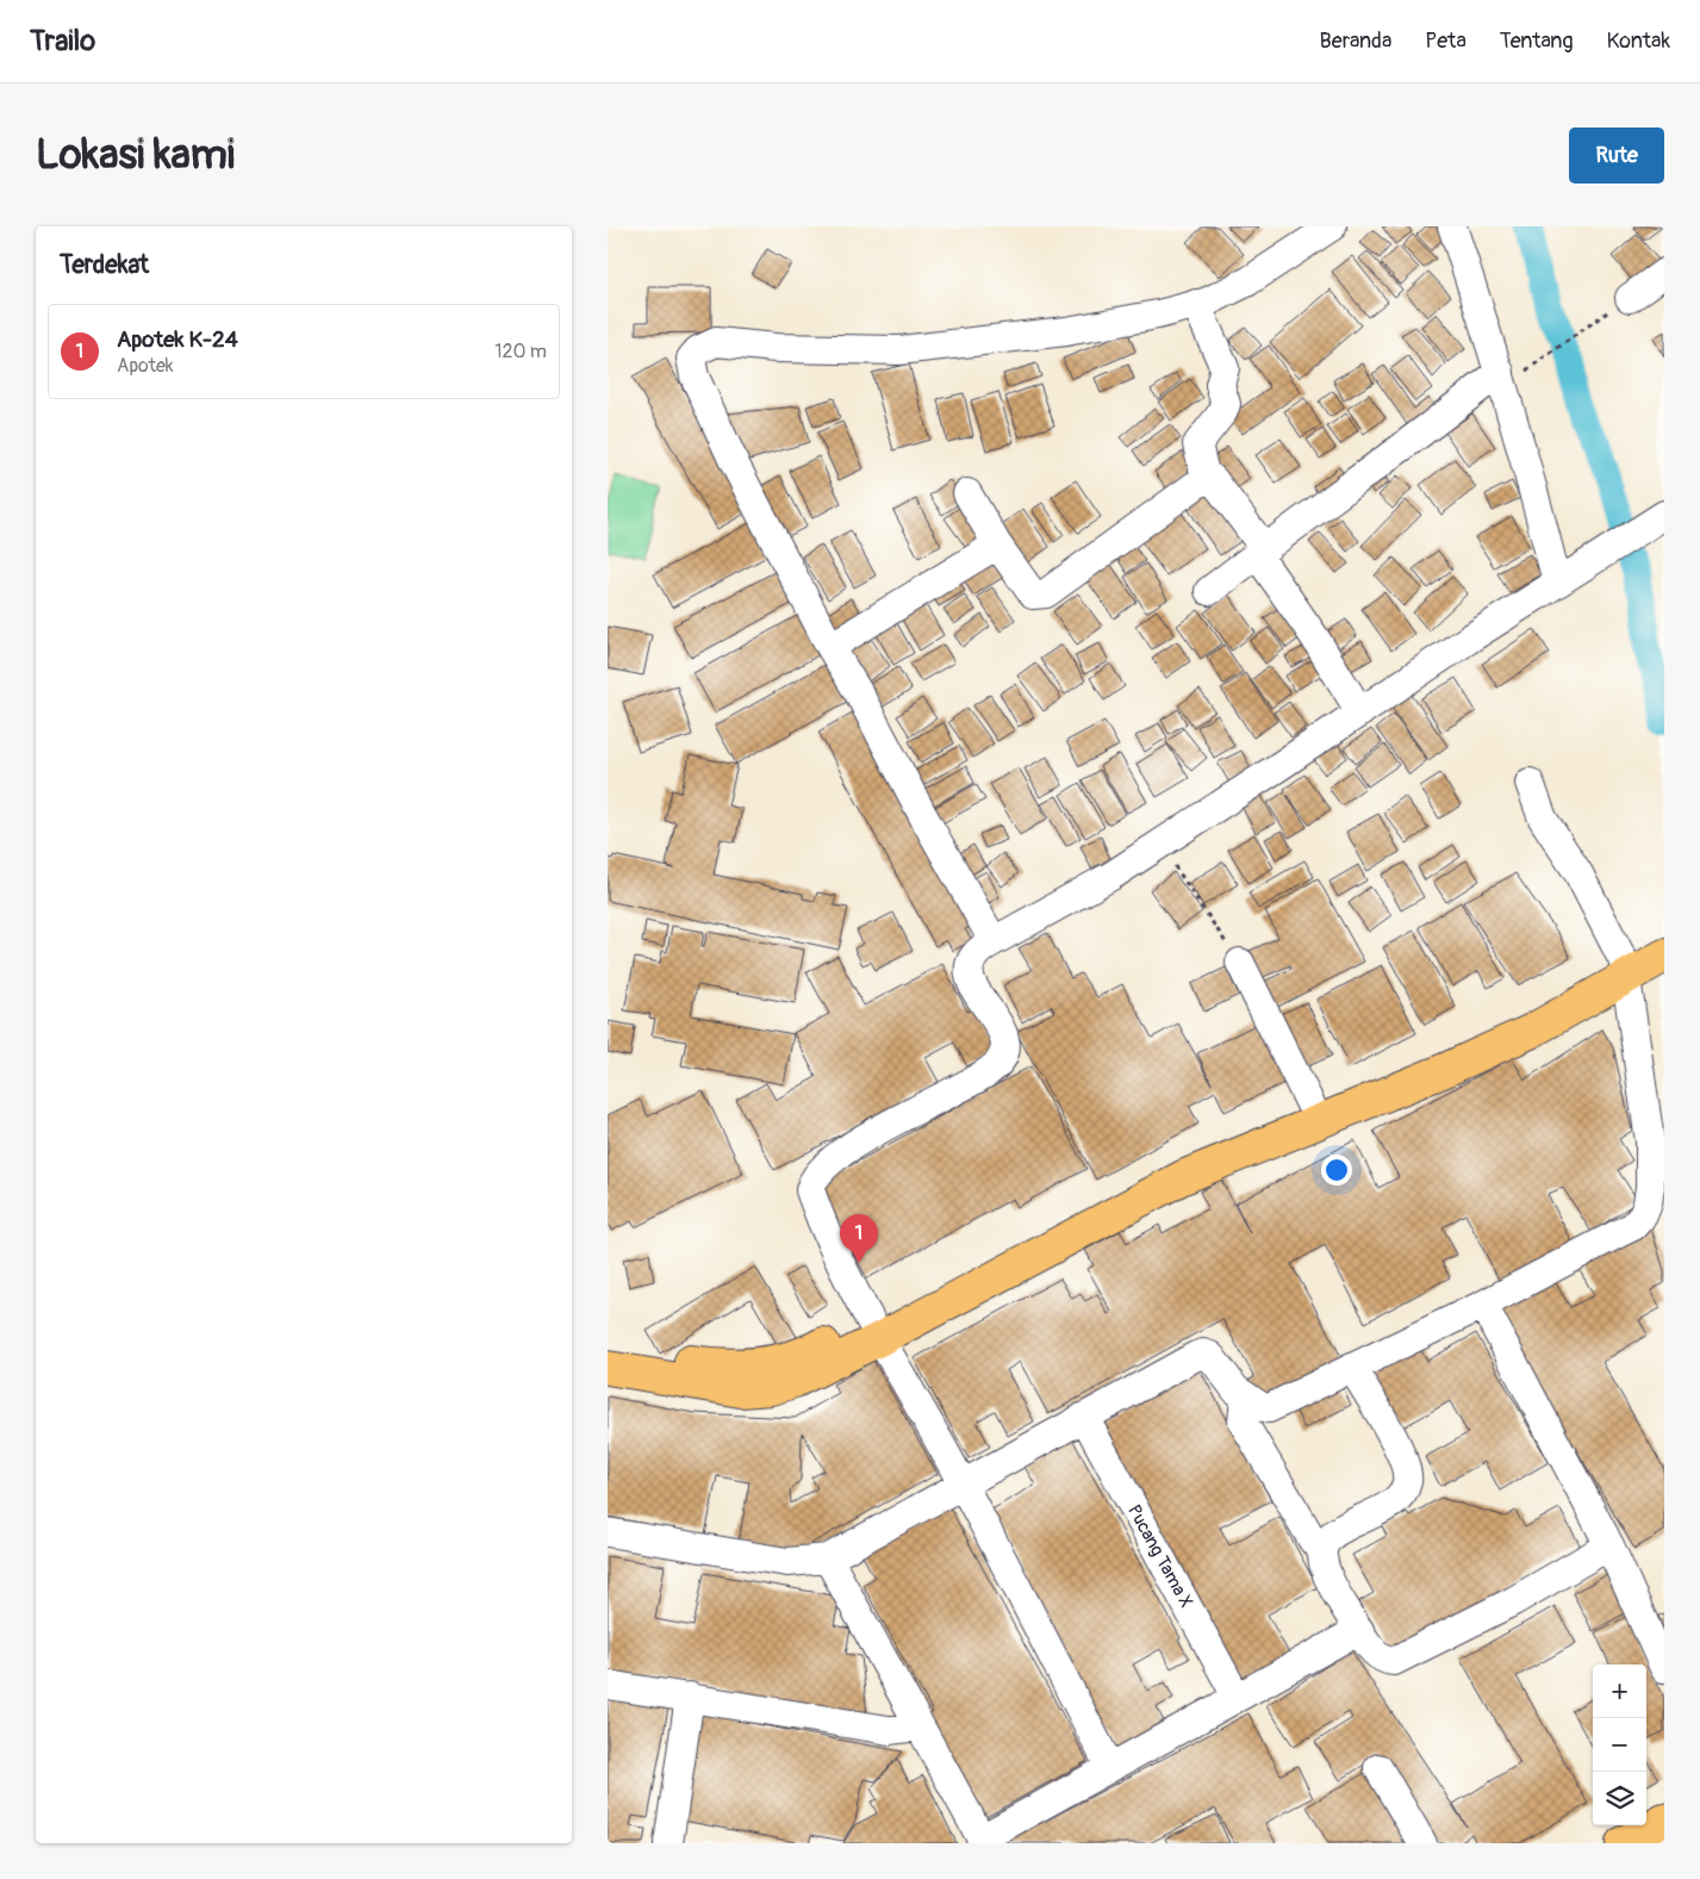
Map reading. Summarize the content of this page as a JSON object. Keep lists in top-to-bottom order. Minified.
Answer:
{"streets":{"street":["Pucang Tama X"]},"page":{"header":"Trailo","nav":["Beranda","Peta","Tentang","Kontak"],"buttons":"Rute","title":"Lokasi kami","heading":"Terdekat","list":[{"mark":"1","name":"Apotek K-24","note":"Apotek","value":"120 m"}],"pins":"1","map_buttons":["+","−"]}}
